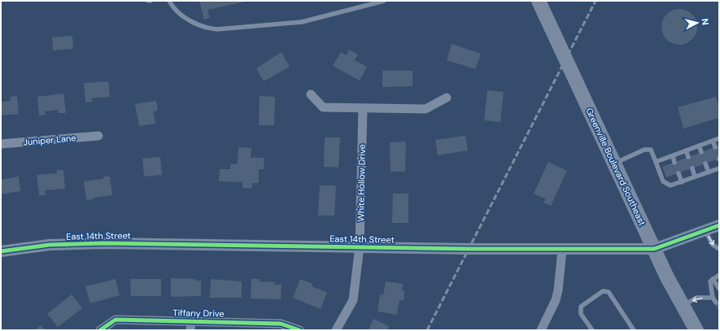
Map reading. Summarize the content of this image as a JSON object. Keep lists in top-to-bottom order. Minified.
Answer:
{"streets":{"highway":["Greenville Boulevard Southeast"],"street":["Juniper Lane","White Hollow Drive","East 14th Street","Tiffany Drive"]},"crossings":[["Greenville Boulevard Southeast","East 14th Street"],["White Hollow Drive","East 14th Street"]],"north":"right"}
